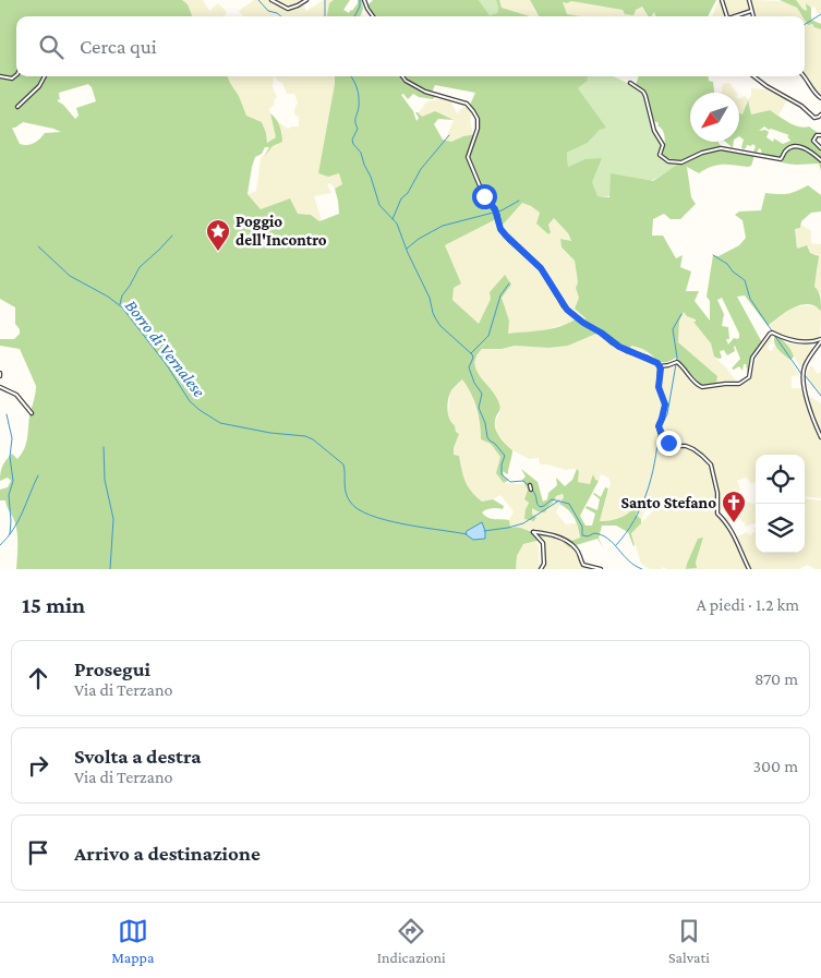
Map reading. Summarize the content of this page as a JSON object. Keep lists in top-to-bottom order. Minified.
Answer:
{"water":["Borro di Vernalese"],"places":{"place":["Poggio dell'Incontro"],"church":["Santo Stefano"]},"north":"bottom left","page":{"search":"Cerca qui","heading":["15 min","A piedi · 1.2 km"],"list":[["Prosegui","Via di Terzano","870 m"],["Svolta a destra","Via di Terzano","300 m"],"Arrivo a destinazione"],"nav":["Mappa","Indicazioni","Salvati"]}}
